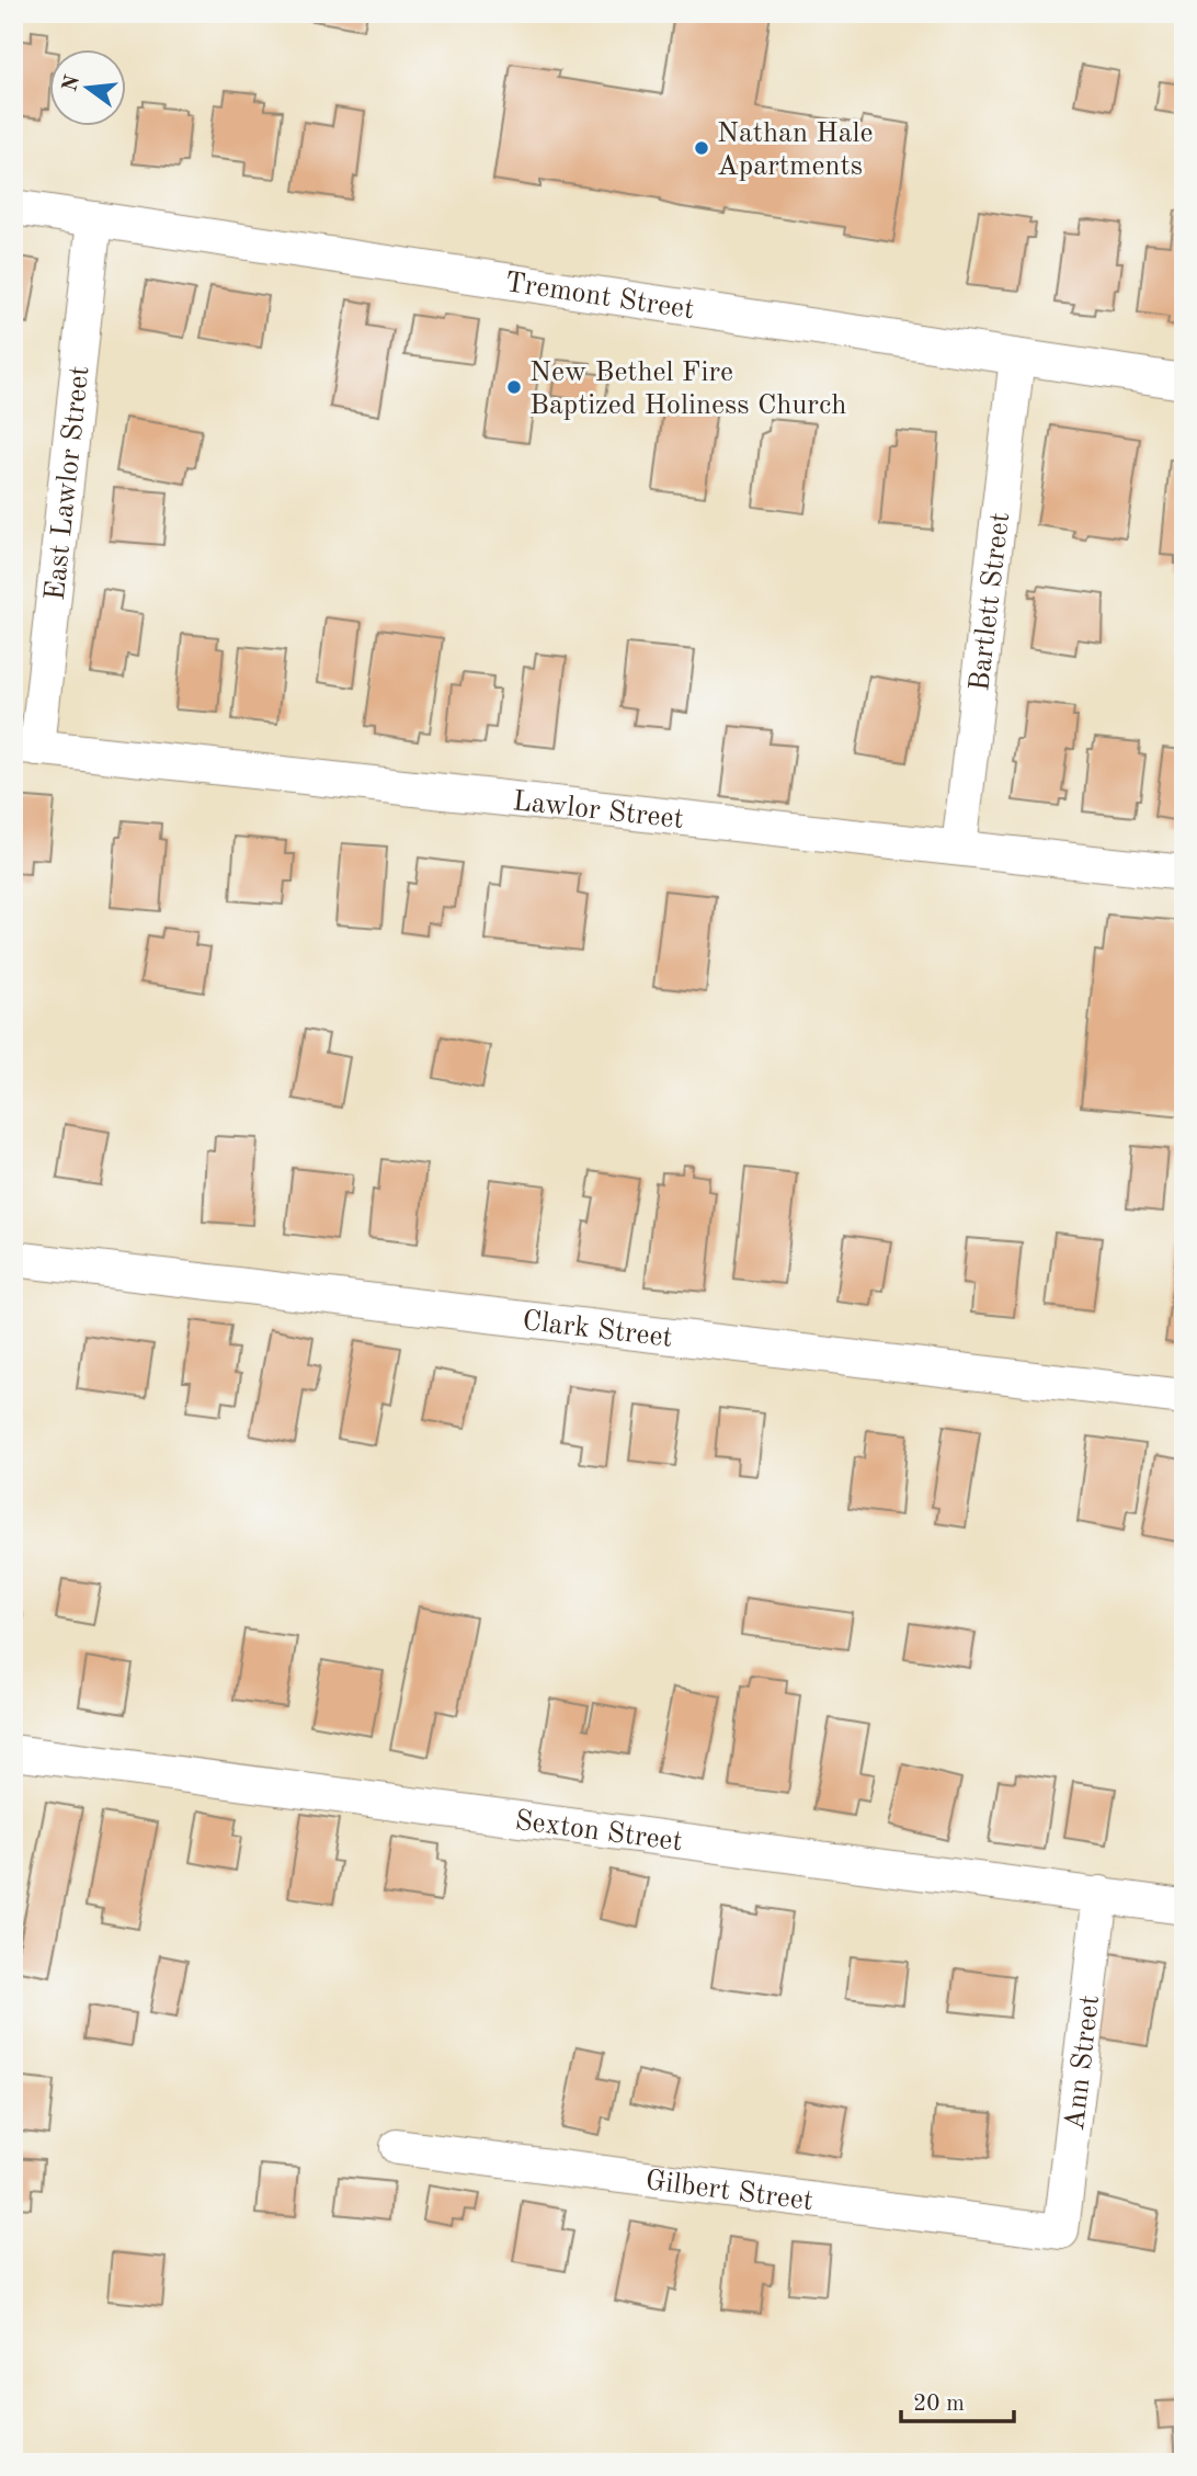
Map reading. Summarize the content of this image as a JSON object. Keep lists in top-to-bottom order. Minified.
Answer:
{"streets":{"street":["Tremont Street","East Lawlor Street","Bartlett Street","Lawlor Street","Clark Street","Sexton Street","Ann Street","Gilbert Street"]},"crossings":[["Tremont Street","East Lawlor Street"],["Tremont Street","Bartlett Street"],["East Lawlor Street","Lawlor Street"],["Bartlett Street","Lawlor Street"],["Sexton Street","Ann Street"],["Ann Street","Gilbert Street"]],"places":["Nathan Hale Apartments","New Bethel Fire Baptized Holiness Church"],"scale_bar":"20 m","north":"left"}
